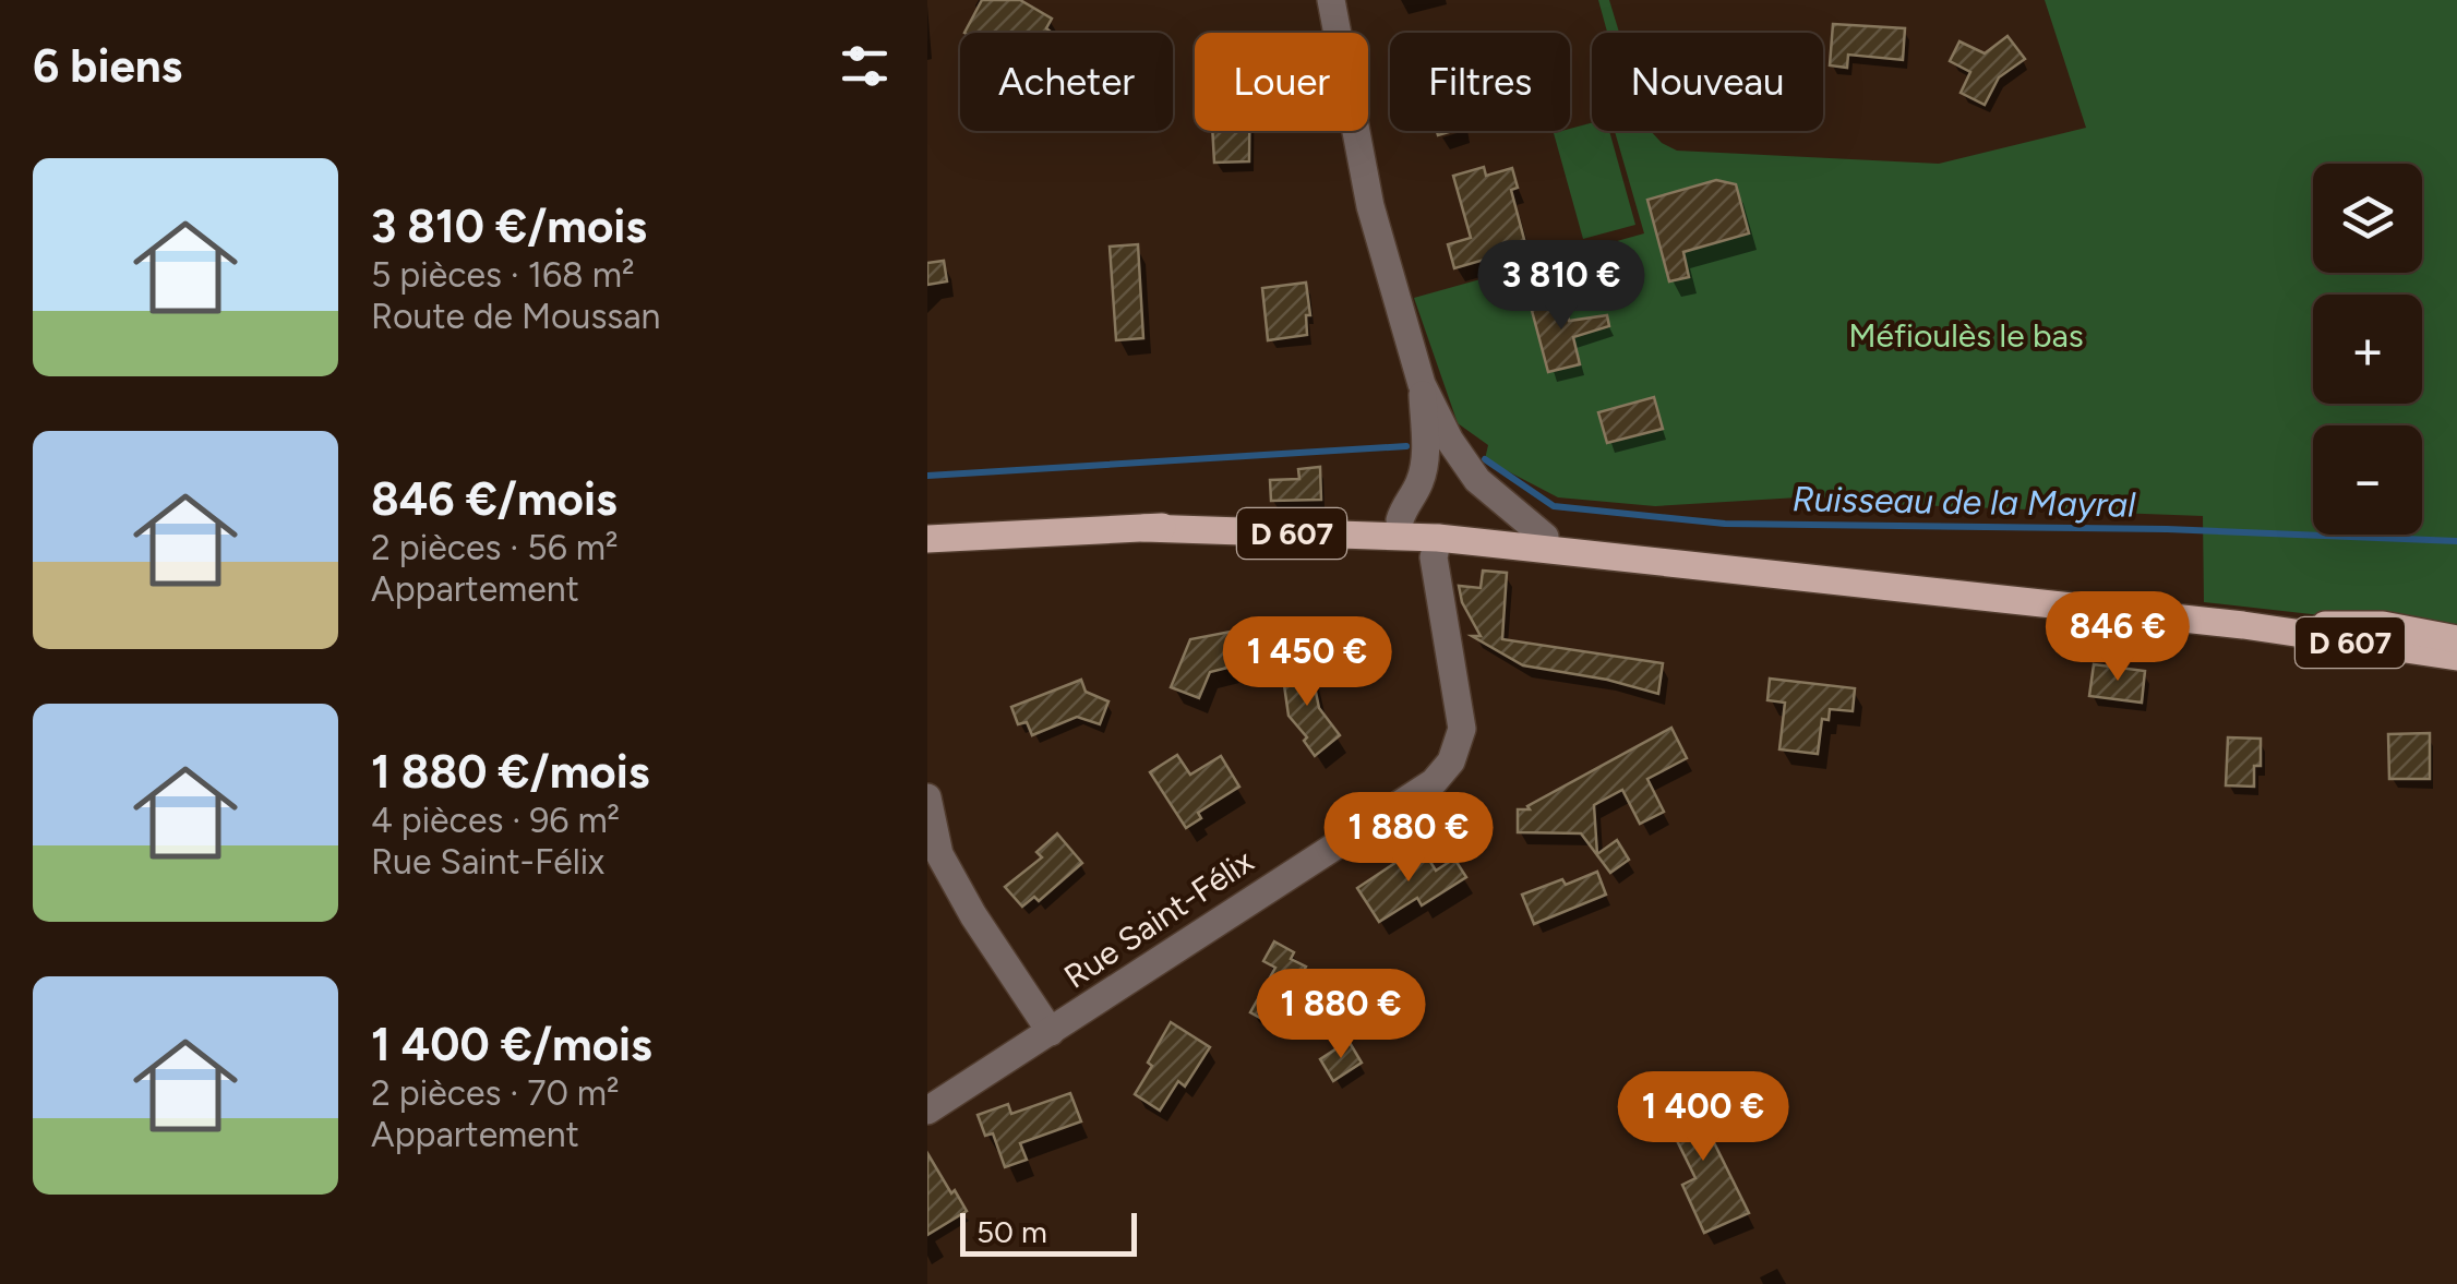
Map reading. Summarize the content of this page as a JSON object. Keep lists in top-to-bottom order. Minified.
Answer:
{"streets":{"main road":["D 607"],"street":["Rue Saint-Félix"]},"crossings":[["D 607","Rue Saint-Félix"]],"water":["Ruisseau de la Mayral"],"parks":["Méfioulès le bas"],"scale_bar":"50 m","page":{"heading":"6 biens","chip":["Acheter","Louer","Filtres","Nouveau"],"list":[{"name":"3 810 €/mois","note":"5 pièces · 168 m² · Route de Moussan"},{"name":"846 €/mois","note":"2 pièces · 56 m² · Appartement"},{"name":"1 880 €/mois","note":"4 pièces · 96 m² · Rue Saint-Félix"},{"name":"1 400 €/mois","note":"2 pièces · 70 m² · Appartement"}],"map_buttons":["+","−"],"price":["3 810 €","846 €","1 450 €","1 880 €","1 880 €","1 400 €"],"scale":"50 m"}}
